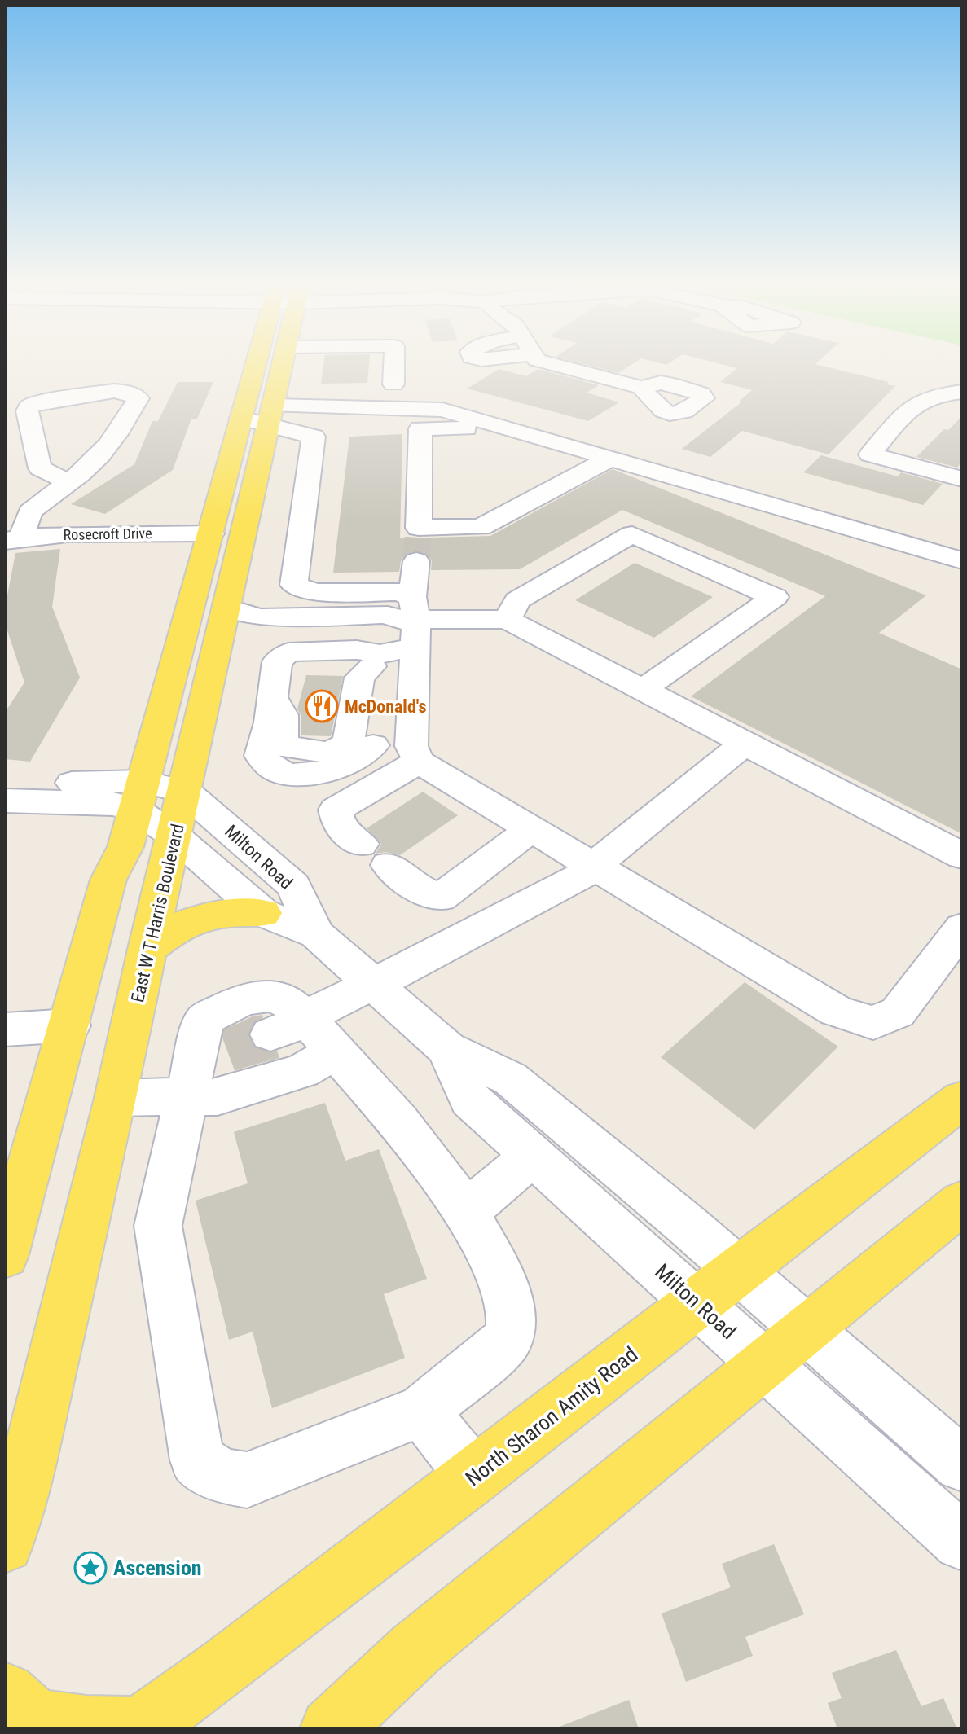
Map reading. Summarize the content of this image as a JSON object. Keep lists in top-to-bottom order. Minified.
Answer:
{"streets":{"main road":["East W T Harris Boulevard","North Sharon Amity Road"],"street":["Rosecroft Drive","Milton Road"]},"crossings":[["Rosecroft Drive","East W T Harris Boulevard"],["Milton Road","East W T Harris Boulevard"],["Milton Road","North Sharon Amity Road"]],"places":{"restaurant":["McDonald's"],"place":["Ascension"]}}
